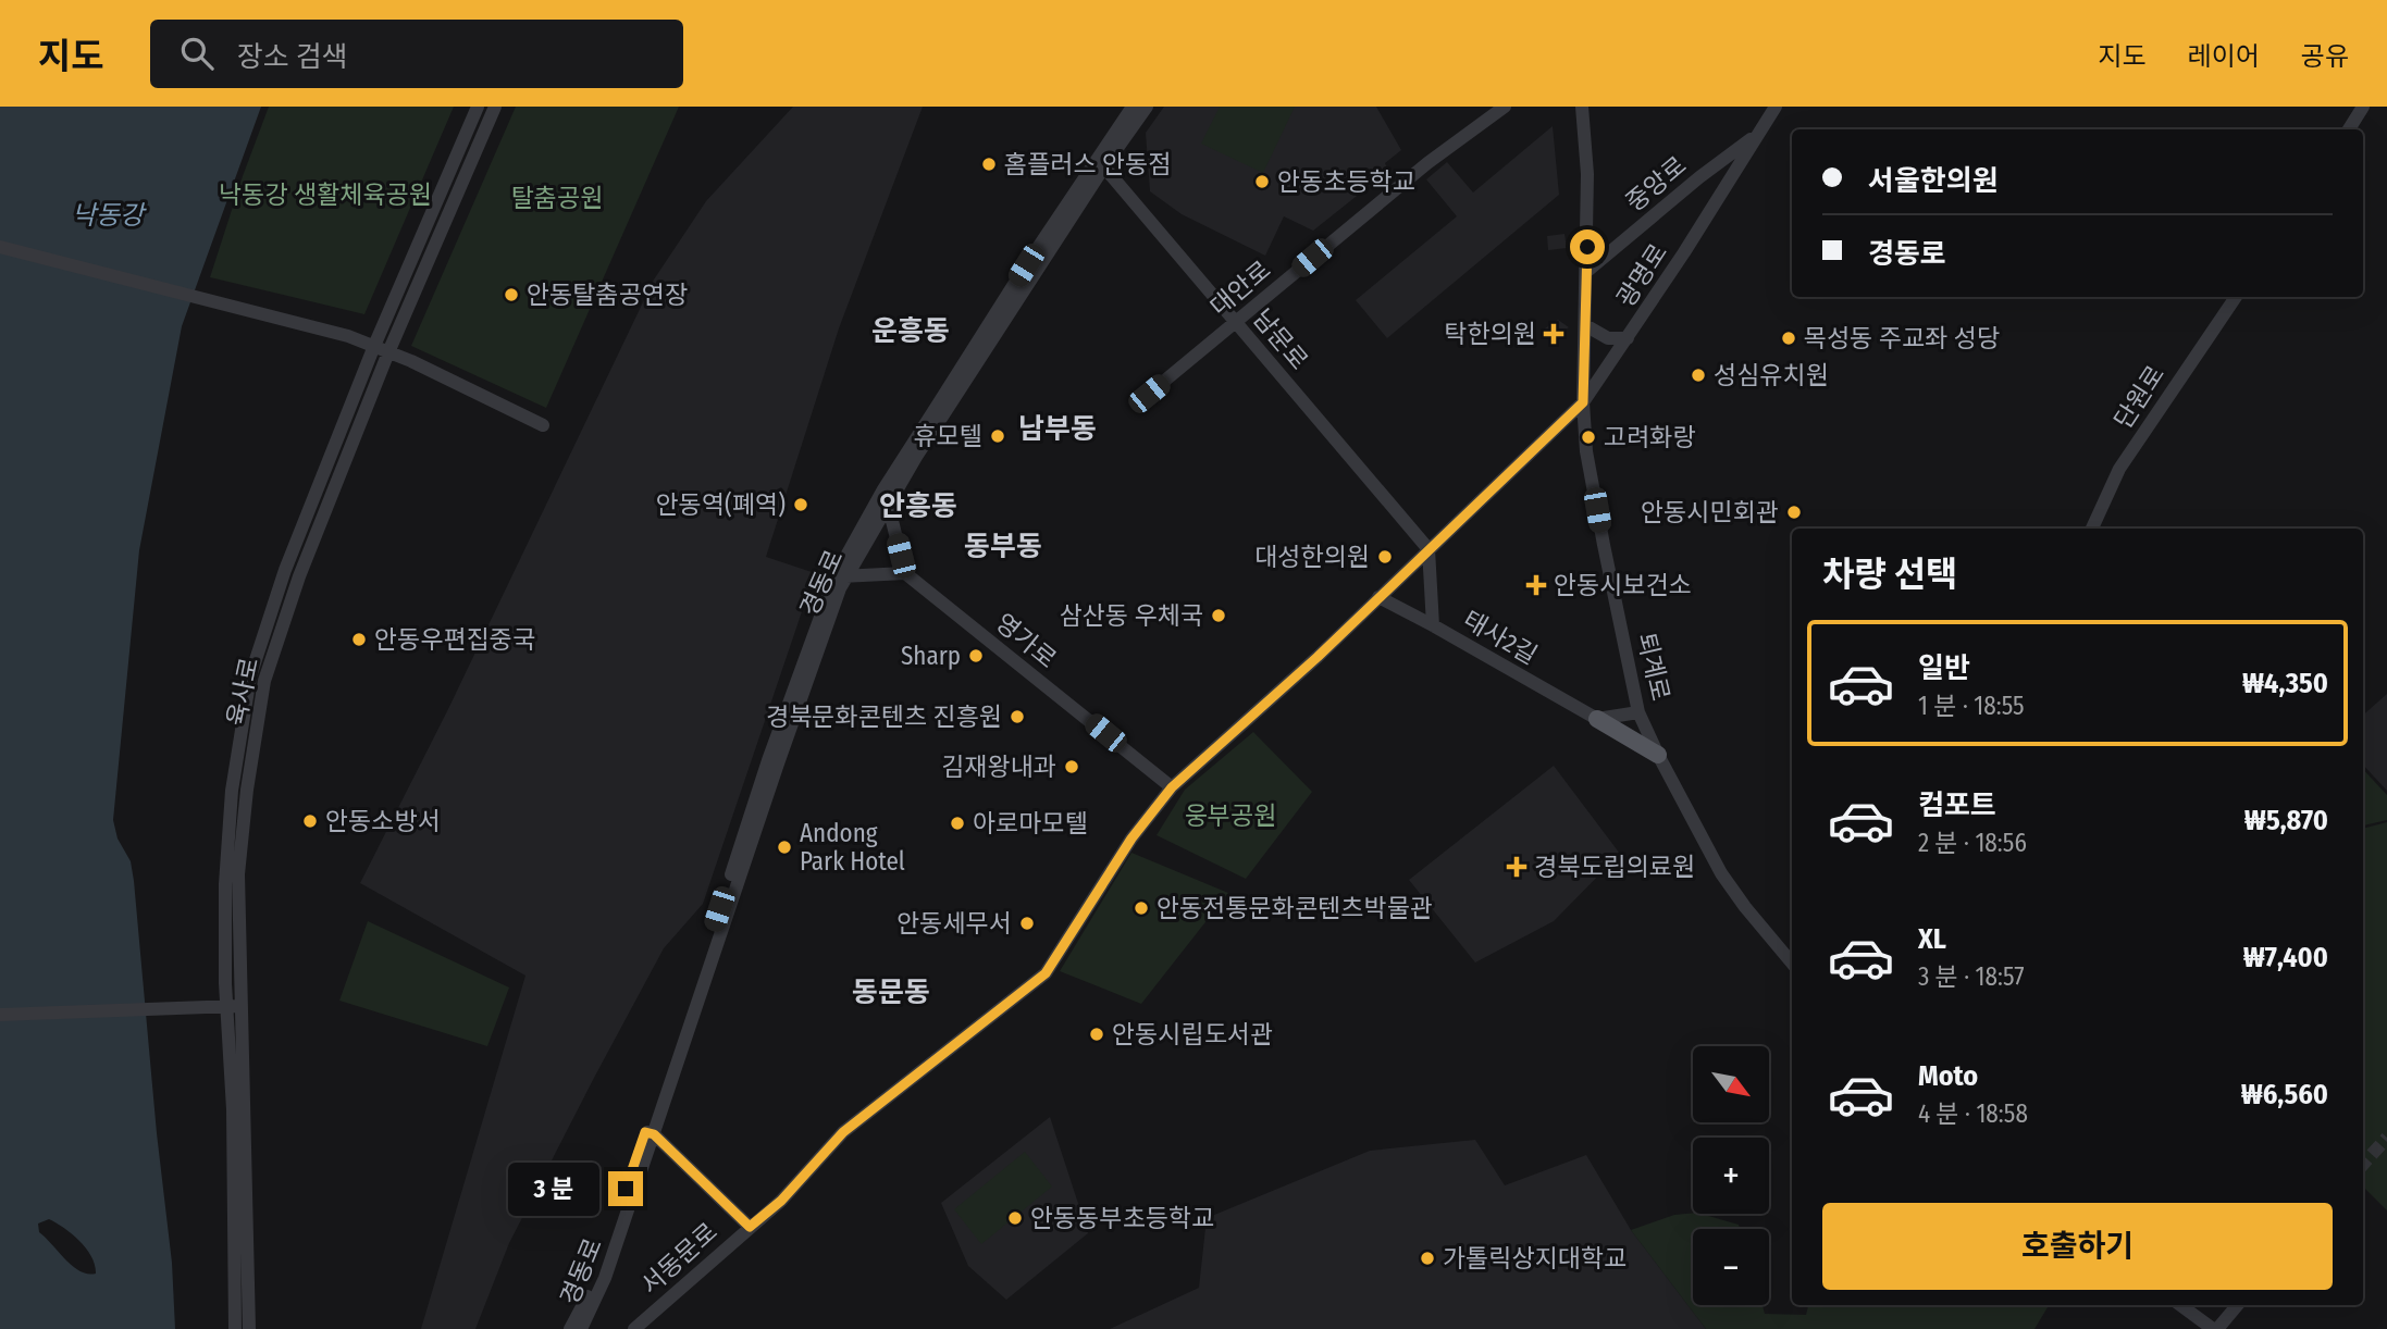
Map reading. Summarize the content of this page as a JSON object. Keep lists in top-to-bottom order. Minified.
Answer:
{"streets":{"street":["중앙로","광명로","대안로","남문로","단원로","경동로","태사2길","영가로","퇴계로","육사로","서동문로"]},"crossings":[["중앙로","광명로"],["중앙로","퇴계로"],["광명로","남문로"],["광명로","퇴계로"],["광명로","서동문로"],["대안로","남문로"],["남문로","경동로"],["남문로","서동문로"],["태사2길","서동문로"],["영가로","서동문로"]],"districts":["운흥동","남부동","안흥동","동부동","동문동"],"water":["낙동강"],"parks":["낙동강 생활체육공원","탈춤공원","웅부공원"],"places":{"other":["홈플러스 안동점","안동초등학교","안동탈춤공연장","목성동 주교좌 성당","성심유치원","휴모텔","고려화랑","안동역(폐역)","안동시민회관","대성한의원","삼산동 우체국","안동우편집중국","Sharp","경북문화콘텐츠 진흥원","김재왕내과","안동소방서","아로마모텔","Andong Park Hotel","안동전통문화콘텐츠박물관","안동세무서","안동시립도서관","안동동부초등학교","가톨릭상지대학교"],"health":["탁한의원","안동시보건소","경북도립의료원"]},"north":"bottom right","page":{"header":"지도","search":"장소 검색","nav":["지도","레이어","공유"],"banner":["서울한의원","경동로"],"heading":"차량 선택","list":[{"name":"일반","note":"1 분 · 18:55","value":"₩4,350"},{"name":"컴포트","note":"2 분 · 18:56","value":"₩5,870"},{"name":"XL","note":"3 분 · 18:57","value":"₩7,400"},{"name":"Moto","note":"4 분 · 18:58","value":"₩6,560"}],"map_buttons":["+","−"],"bubble":"3 분","buttons":"호출하기"}}
